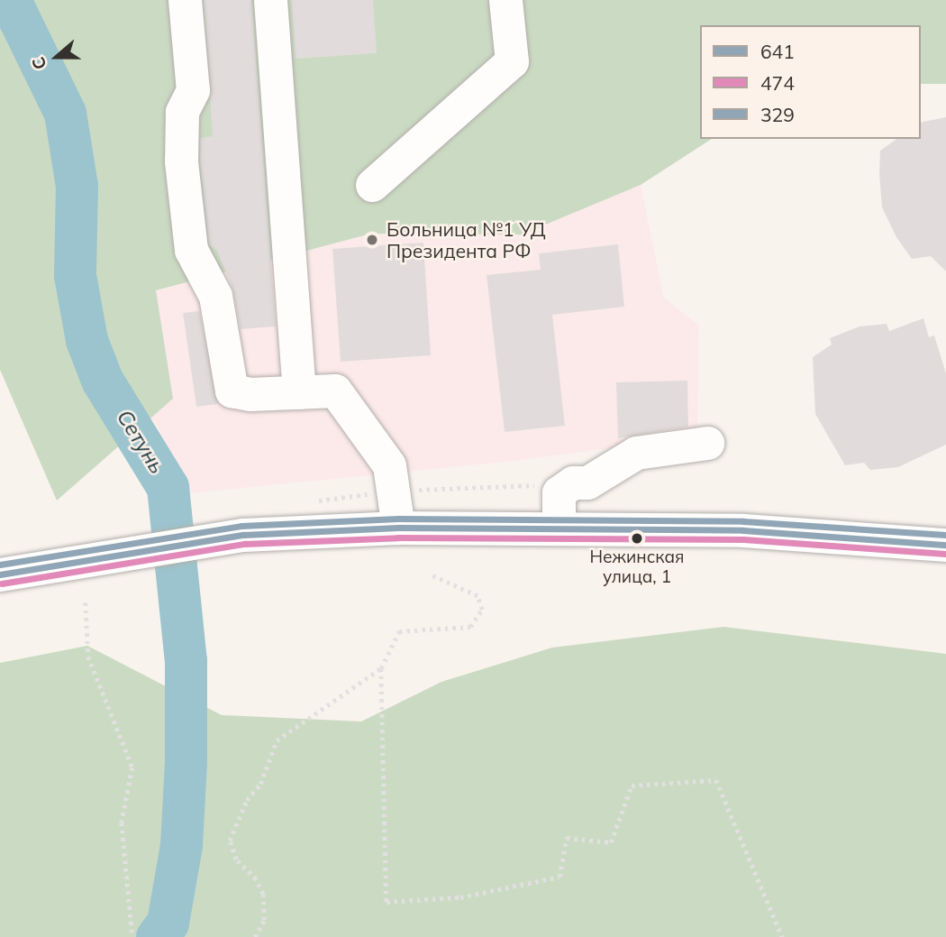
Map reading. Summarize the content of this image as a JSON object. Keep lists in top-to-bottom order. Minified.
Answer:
{"water":["Сетунь"],"places":["Больница №1 УД Президента РФ","Нежинская улица, 1"],"lines":["transit line 329","transit line 641","transit line 474"],"legend":["641","474","329"],"north":"left"}
